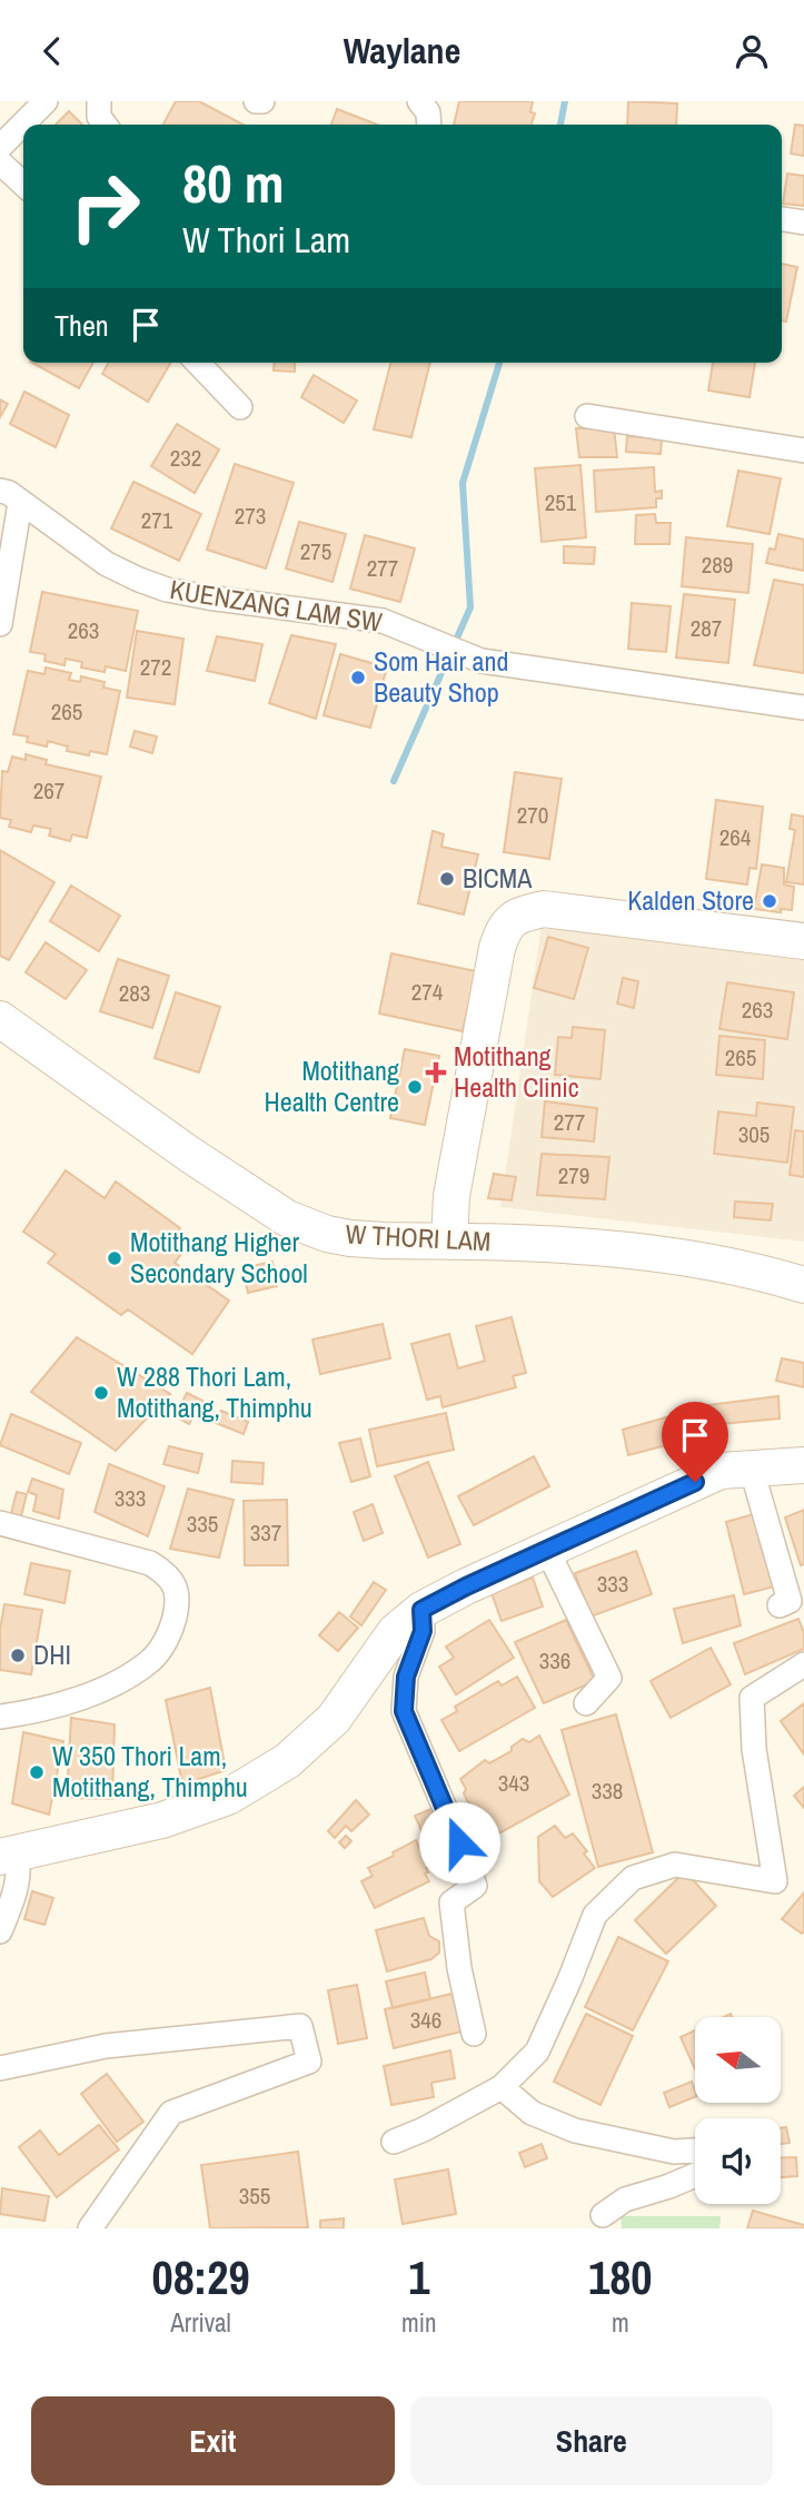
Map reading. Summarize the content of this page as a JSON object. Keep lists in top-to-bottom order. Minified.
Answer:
{"streets":{"main road":["W THORI LAM"],"street":["KUENZANG LAM SW"]},"places":{"other":["Som Hair and Beauty Shop","BICMA","Kalden Store","Motithang Health Centre","Motithang Higher Secondary School","W 288 Thori Lam, Motithang, Thimphu","DHI","W 350 Thori Lam, Motithang, Thimphu"],"health":["Motithang Health Clinic"]},"house_numbers":["232","251","273","271","275","289","277","287","263","272","265","267","270","264","274","283","263","265","277","305","279","333","335","337","333","336","343","338","346","355"],"north":"left","page":{"header":"Waylane","turn":["80 m","W Thori Lam"],"then":"Then","eta":["08:29","Arrival","1","min","180","m"],"buttons":["Exit","Share"]}}
